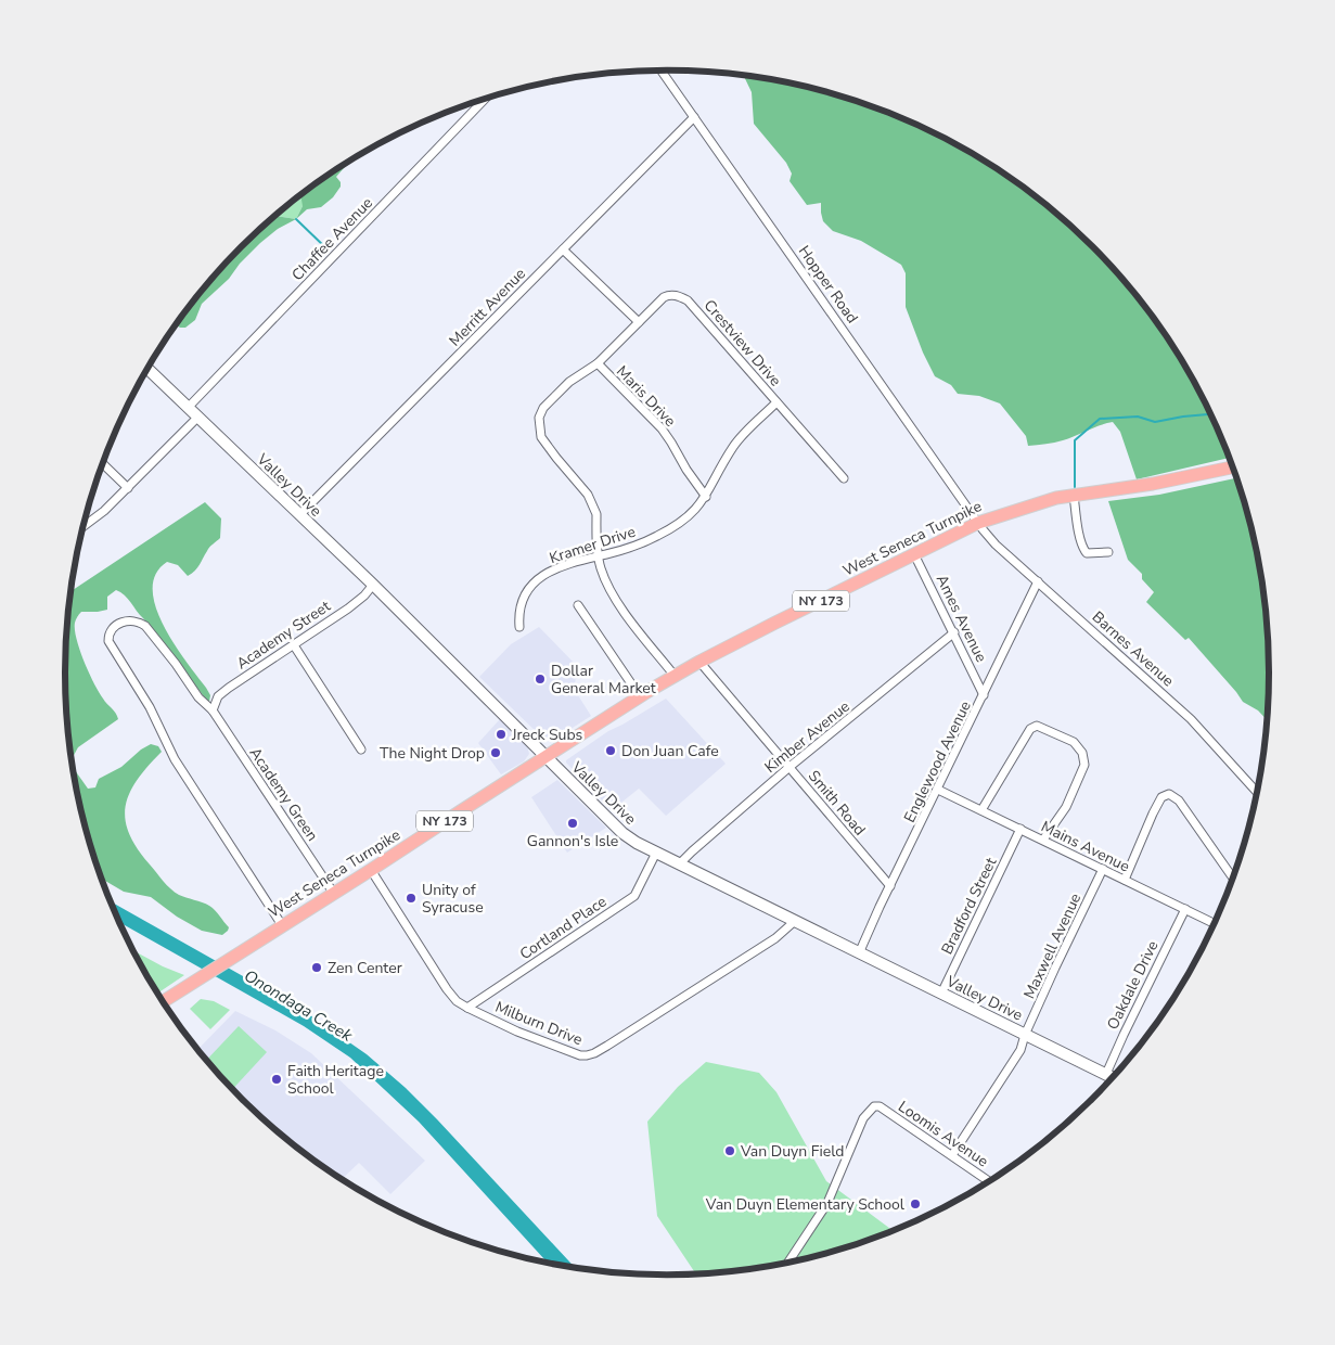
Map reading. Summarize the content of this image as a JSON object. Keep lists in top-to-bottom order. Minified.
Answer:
{"streets":{"main road":["Valley Drive","West Seneca Turnpike","NY 173"],"street":["Chaffee Avenue","Hopper Road","Merritt Avenue","Crestview Drive","Maris Drive","Kramer Drive","Ames Avenue","Academy Street","Barnes Avenue","Kimber Avenue","Englewood Avenue","Academy Green","Smith Road","Mains Avenue","Bradford Street","Cortland Place","Maxwell Avenue","Oakdale Drive","Milburn Drive","Loomis Avenue"]},"crossings":[["Chaffee Avenue","Valley Drive"],["Hopper Road","Merritt Avenue"],["Hopper Road","West Seneca Turnpike"],["Hopper Road","Barnes Avenue"],["Merritt Avenue","Valley Drive"],["Crestview Drive","Maris Drive"],["Crestview Drive","Kramer Drive"],["Maris Drive","Kramer Drive"],["Valley Drive","West Seneca Turnpike"],["Valley Drive","Academy Street"],["Valley Drive","Kimber Avenue"],["Valley Drive","Englewood Avenue"],["Valley Drive","Bradford Street"],["Valley Drive","Cortland Place"],["Valley Drive","Maxwell Avenue"],["Valley Drive","Oakdale Drive"],["Valley Drive","Milburn Drive"],["West Seneca Turnpike","Ames Avenue"],["West Seneca Turnpike","Barnes Avenue"],["West Seneca Turnpike","Academy Green"],["West Seneca Turnpike","Smith Road"],["West Seneca Turnpike","Milburn Drive"],["Ames Avenue","Kimber Avenue"],["Ames Avenue","Englewood Avenue"],["Academy Street","Academy Green"],["Barnes Avenue","Englewood Avenue"],["Kimber Avenue","Smith Road"],["Englewood Avenue","Smith Road"],["Englewood Avenue","Mains Avenue"],["Mains Avenue","Bradford Street"],["Mains Avenue","Maxwell Avenue"],["Mains Avenue","Oakdale Drive"],["Cortland Place","Milburn Drive"],["Maxwell Avenue","Loomis Avenue"]],"water":["Onondaga Creek"],"places":["Dollar General Market","Jreck Subs","Don Juan Cafe","The Night Drop","Gannon's Isle","Unity of Syracuse","Zen Center","Faith Heritage School","Van Duyn Field","Van Duyn Elementary School"]}
